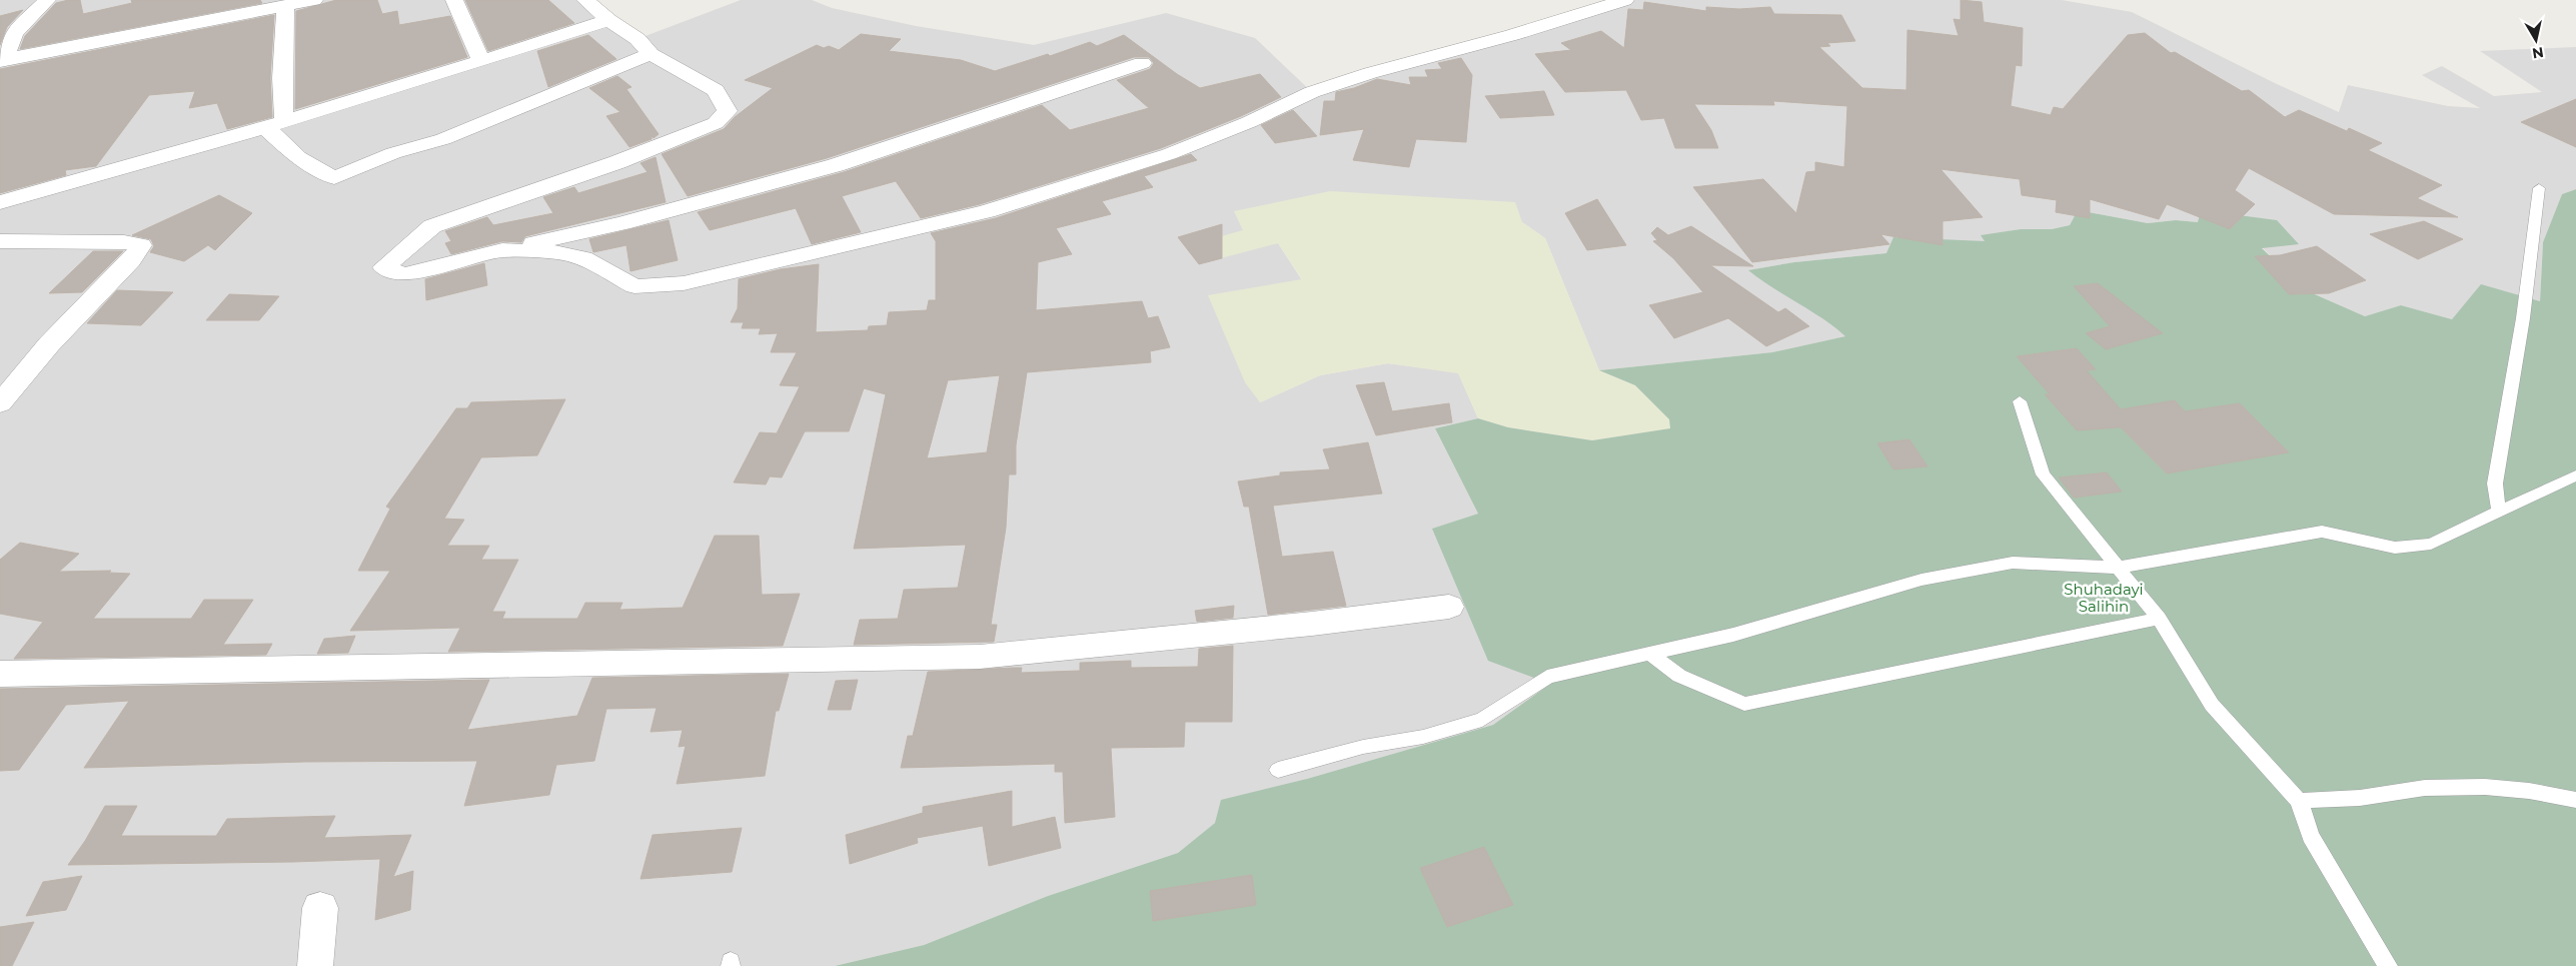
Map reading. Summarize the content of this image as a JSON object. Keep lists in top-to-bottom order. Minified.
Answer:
{"parks":["Shuhadayi Salihin"],"north":"bottom"}
